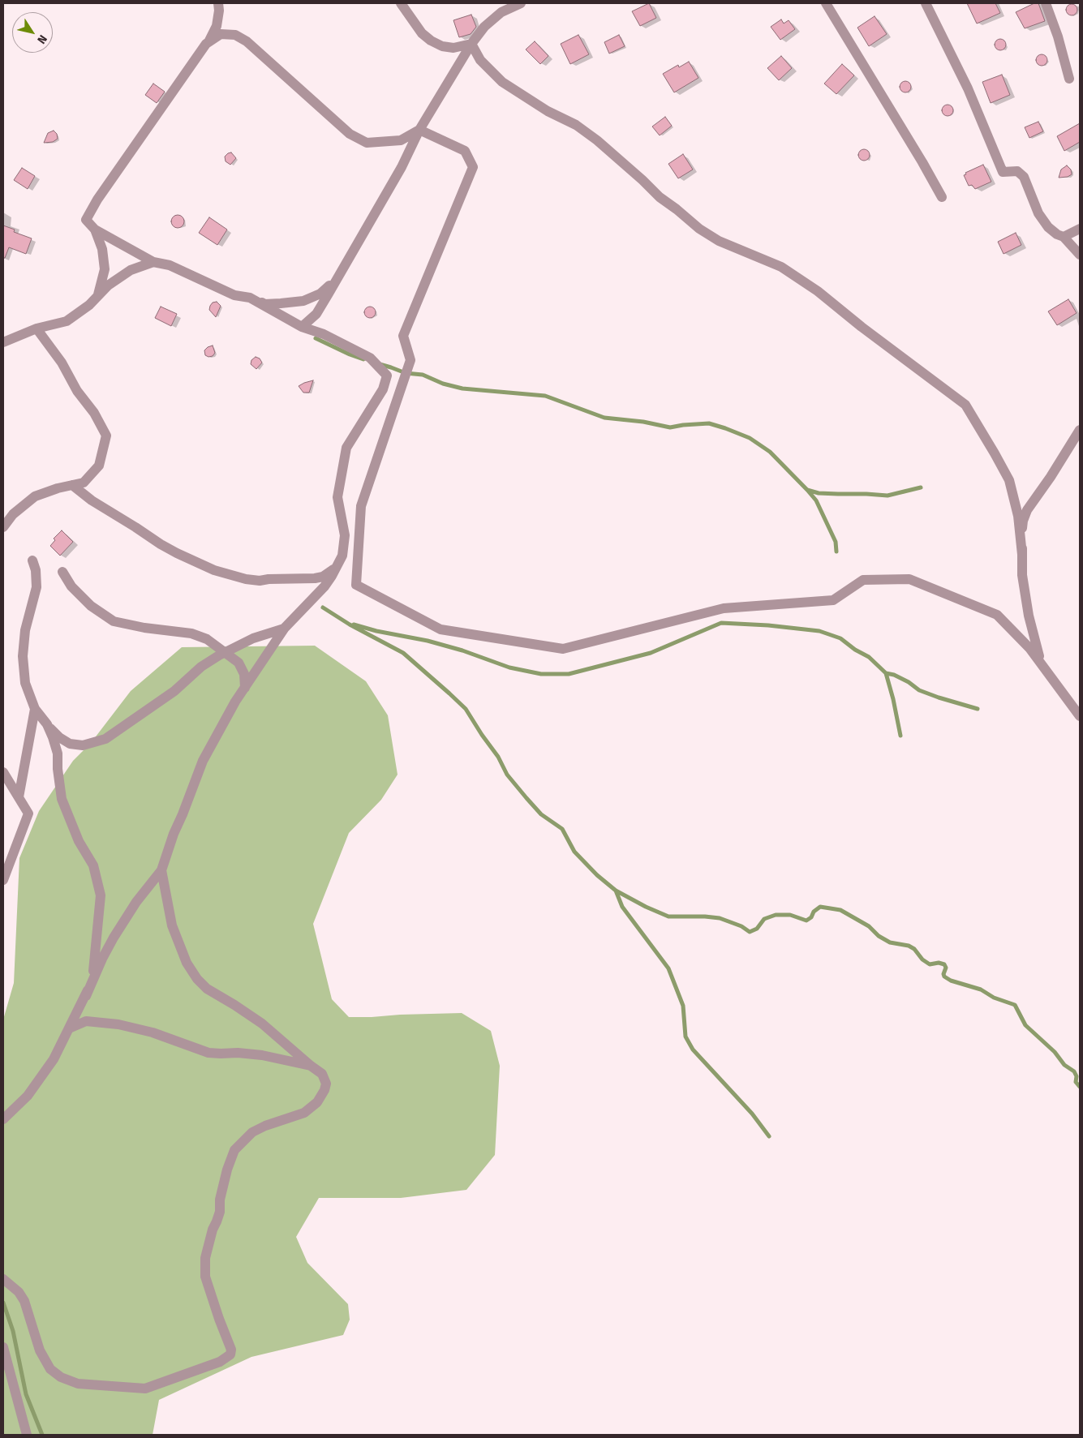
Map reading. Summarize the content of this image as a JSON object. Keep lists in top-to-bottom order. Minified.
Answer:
{"north":"bottom right"}
